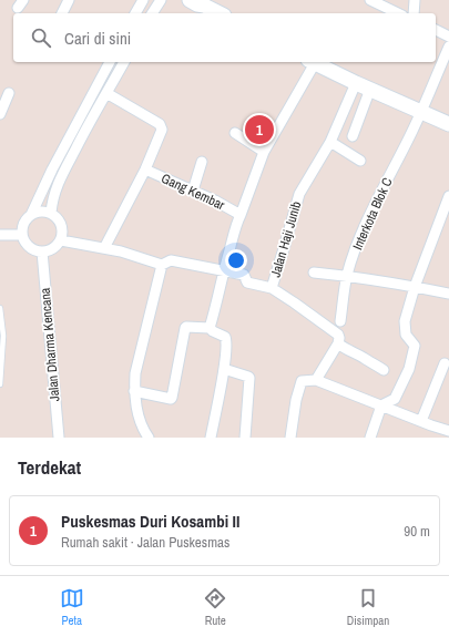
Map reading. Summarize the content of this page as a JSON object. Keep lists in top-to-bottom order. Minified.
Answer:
{"streets":{"street":["Gang Kembar","Interkota Blok C","Jalan Haji Junib","Jalan Dharma Kencana"]},"page":{"search":"Cari di sini","pins":"1","heading":"Terdekat","list":[{"mark":"1","name":"Puskesmas Duri Kosambi II","note":"Rumah sakit · Jalan Puskesmas","value":"90 m"}],"nav":["Peta","Rute","Disimpan"]}}
